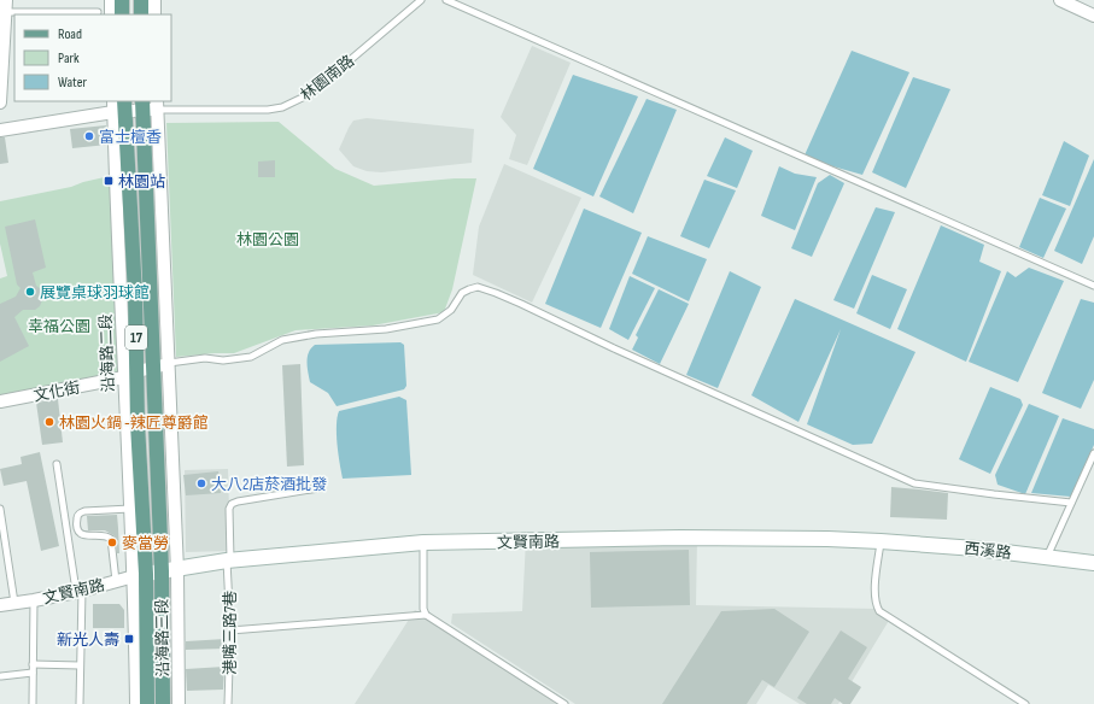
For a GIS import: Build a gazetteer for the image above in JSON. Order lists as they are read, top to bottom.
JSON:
{
  "streets": {
    "main road": ["17", "沿海路二段", "沿海路三段"],
    "street": ["文化街", "文賢南路", "西溪路"],
    "lane": ["林園南路", "港嘴三路7巷"]
  },
  "crossings": [
    ["17", "文化街"],
    ["17", "沿海路三段"],
    ["沿海路二段", "文化街"],
    ["沿海路二段", "文賢南路"],
    ["沿海路二段", "沿海路三段"],
    ["文賢南路", "西溪路"],
    ["文賢南路", "港嘴三路7巷"],
    ["文賢南路", "沿海路三段"]
  ],
  "parks": ["林園公園", "幸福公園"],
  "places": {
    "other": [
      "富士檀香",
      "展覽桌球羽球館",
      "林園火鍋 -辣匠尊爵館",
      "大八2店菸酒批發",
      "麥當勞"
    ],
    "transit": ["林園站", "新光人壽"]
  },
  "legend": ["Road", "Park", "Water"]
}
